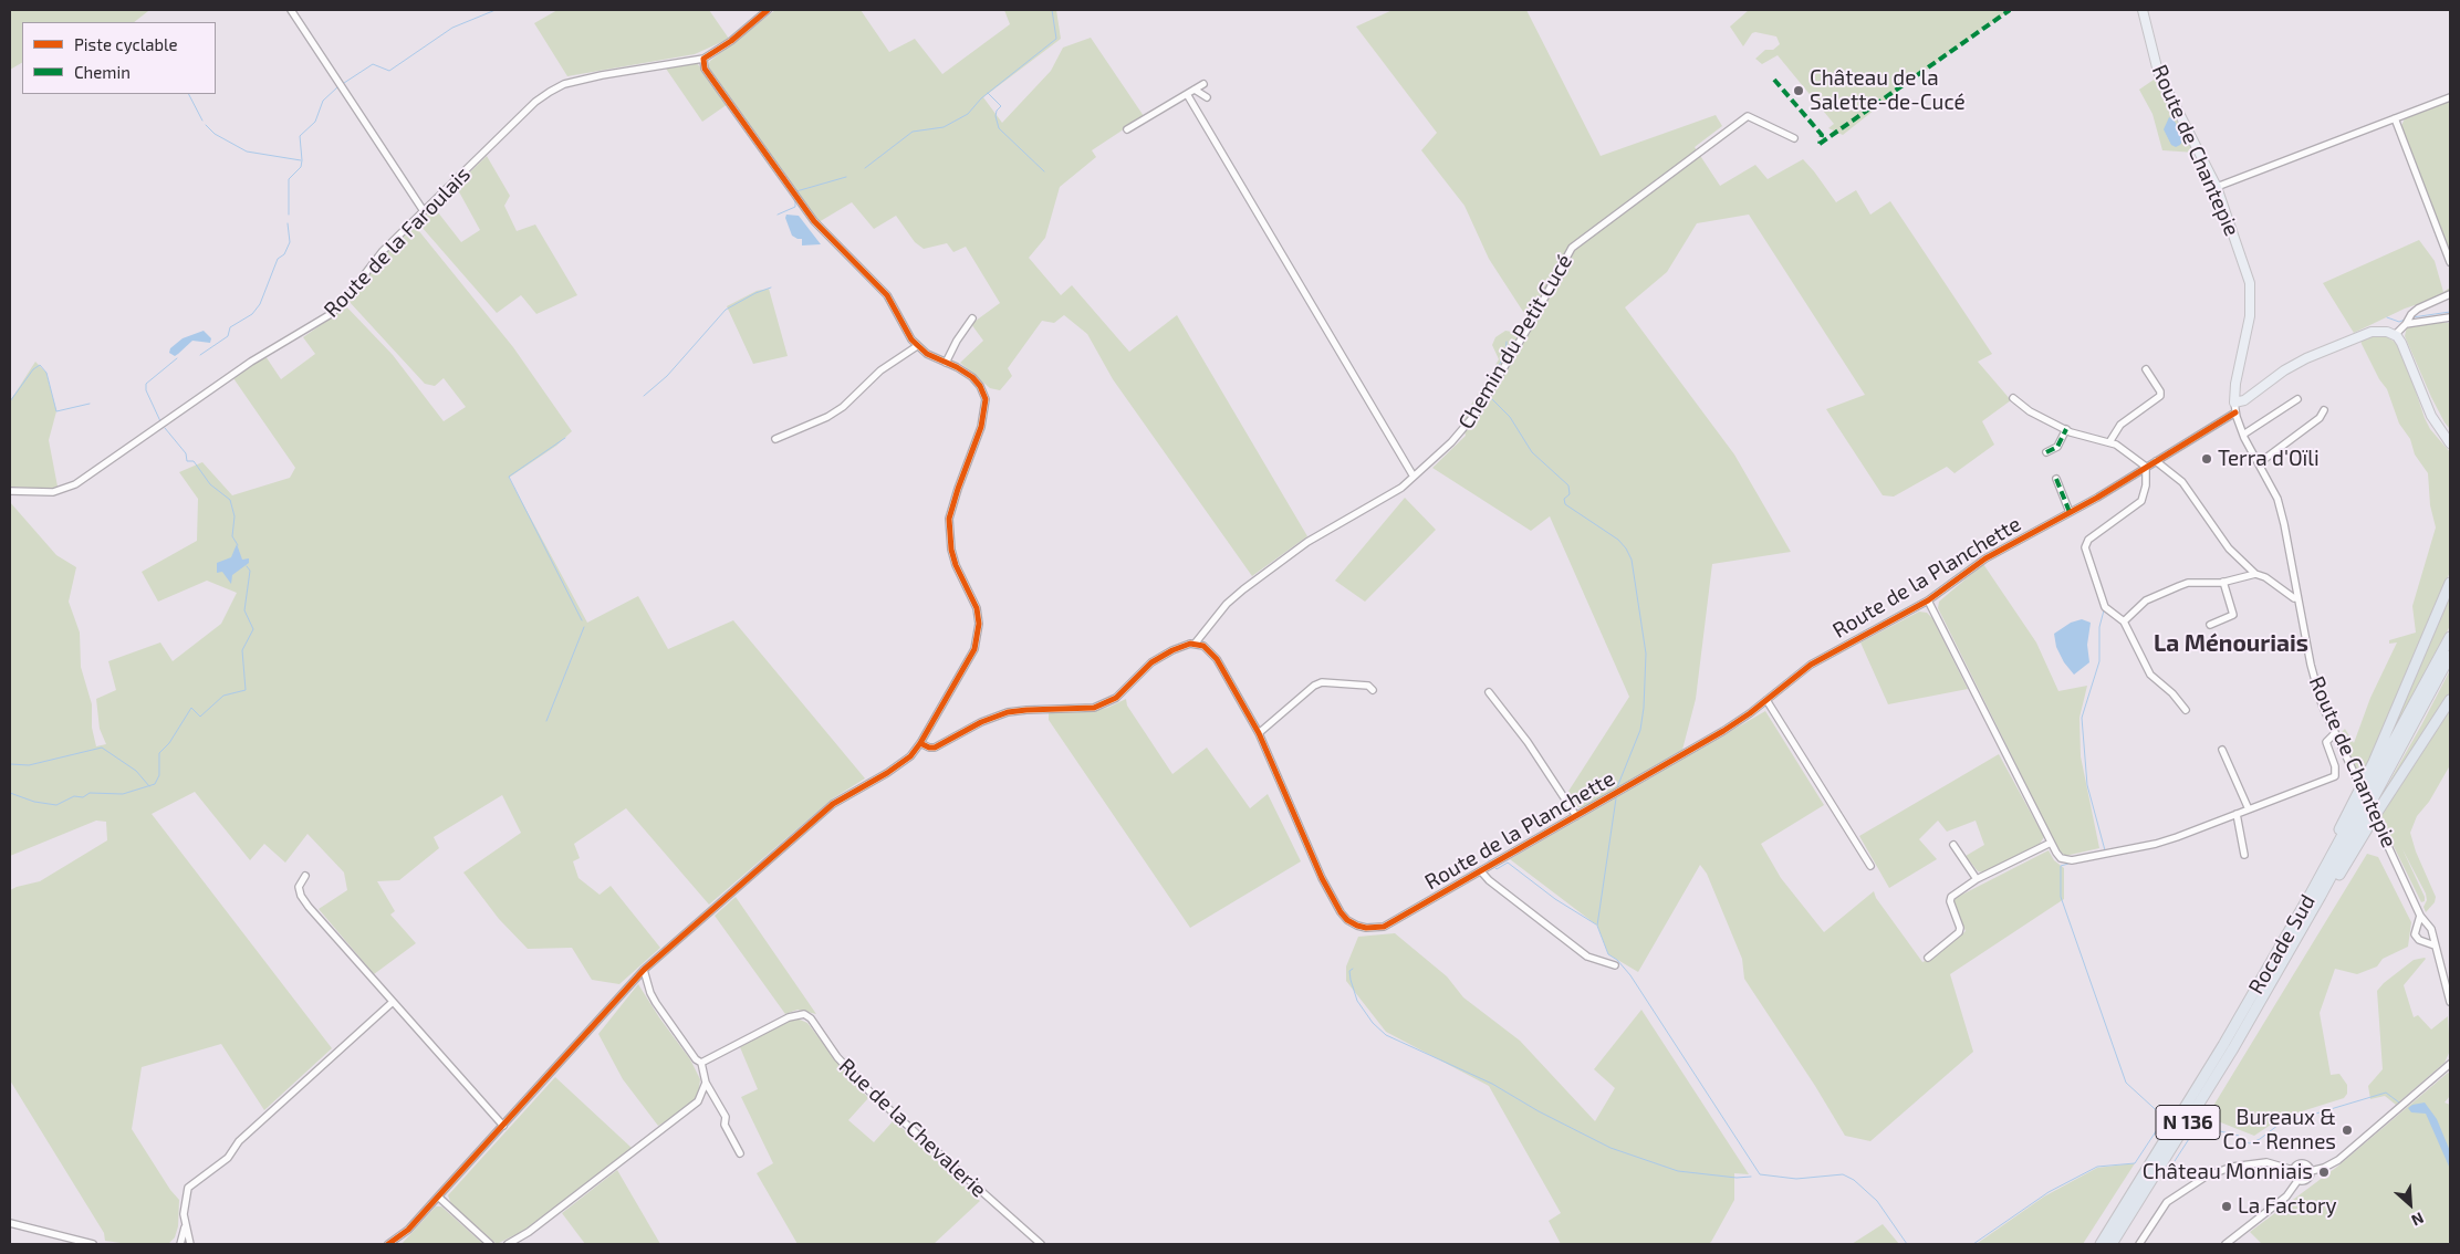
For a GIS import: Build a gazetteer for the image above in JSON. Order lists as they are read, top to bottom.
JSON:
{
  "streets": {
    "highway": ["Rocade Sud", "N 136"],
    "main road": ["Route de Chantepie"],
    "street": [
      "Route de la Faroulais",
      "Chemin du Petit Cucé",
      "Route de la Planchette",
      "Rue de la Chevalerie"
    ]
  },
  "crossings": [
    ["Route de Chantepie", "Route de la Planchette"],
    ["Chemin du Petit Cucé", "Route de la Planchette"]
  ],
  "districts": ["La Ménouriais"],
  "places": [
    "Château de la Salette-de-Cucé",
    "Terra d'Oïli",
    "Bureaux & Co - Rennes",
    "Château Monniais",
    "La Factory"
  ],
  "legend": ["Piste cyclable", "Chemin"],
  "north": "bottom right"
}
